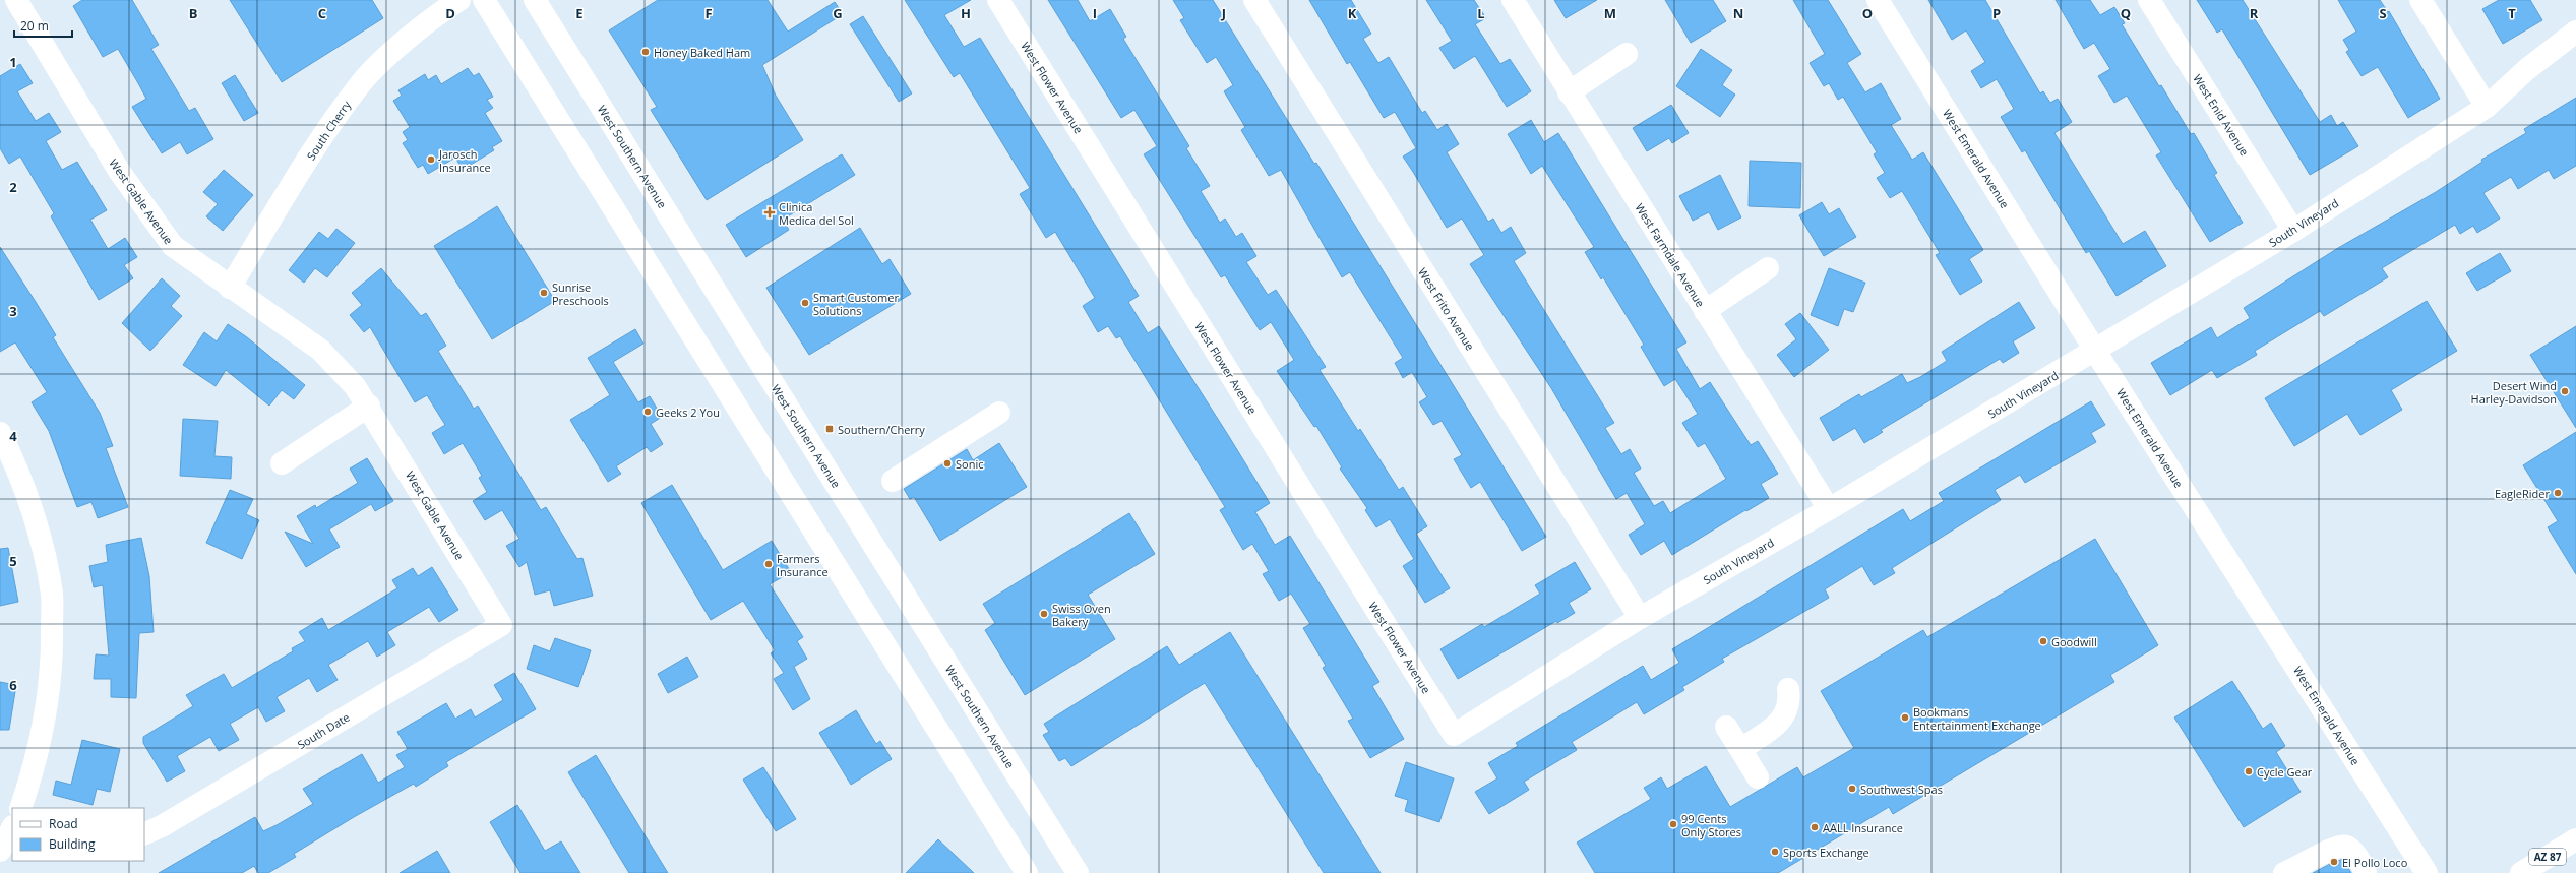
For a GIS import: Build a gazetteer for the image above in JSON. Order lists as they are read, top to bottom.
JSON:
{
  "streets": {
    "street": [
      "West Flower Avenue",
      "West Enid Avenue",
      "South Cherry",
      "West Southern Avenue",
      "West Emerald Avenue",
      "West Gable Avenue",
      "South Vineyard",
      "West Farmdale Avenue",
      "West Frito Avenue",
      "South Date",
      "AZ 87"
    ]
  },
  "crossings": [
    ["West Flower Avenue", "South Vineyard"],
    ["West Enid Avenue", "South Vineyard"],
    ["South Cherry", "West Gable Avenue"],
    ["West Emerald Avenue", "South Vineyard"],
    ["West Gable Avenue", "South Date"],
    ["South Vineyard", "West Farmdale Avenue"],
    ["South Vineyard", "West Frito Avenue"]
  ],
  "places": {
    "other": [
      "Honey Baked Ham",
      "Jarosch Insurance",
      "Sunrise Preschools",
      "Smart Customer Solutions",
      "Desert Wind Harley-Davidson",
      "Geeks 2 You",
      "Sonic",
      "EagleRider",
      "Farmers Insurance",
      "Swiss Oven Bakery",
      "Goodwill",
      "Bookmans Entertainment Exchange",
      "Cycle Gear",
      "Southwest Spas",
      "99 Cents Only Stores",
      "AALL Insurance",
      "Sports Exchange",
      "El Pollo Loco"
    ],
    "health": ["Clinica Medica del Sol"],
    "transit": ["Southern/Cherry"]
  },
  "legend": ["Road", "Building"],
  "scale_bar": "20 m",
  "grid": {
    "columns": [
      "B",
      "C",
      "D",
      "E",
      "F",
      "G",
      "H",
      "I",
      "J",
      "K",
      "L",
      "M",
      "N",
      "O",
      "P",
      "Q",
      "R",
      "S",
      "T"
    ],
    "rows": [
      "1",
      "2",
      "3",
      "4",
      "5",
      "6"
    ]
  }
}
